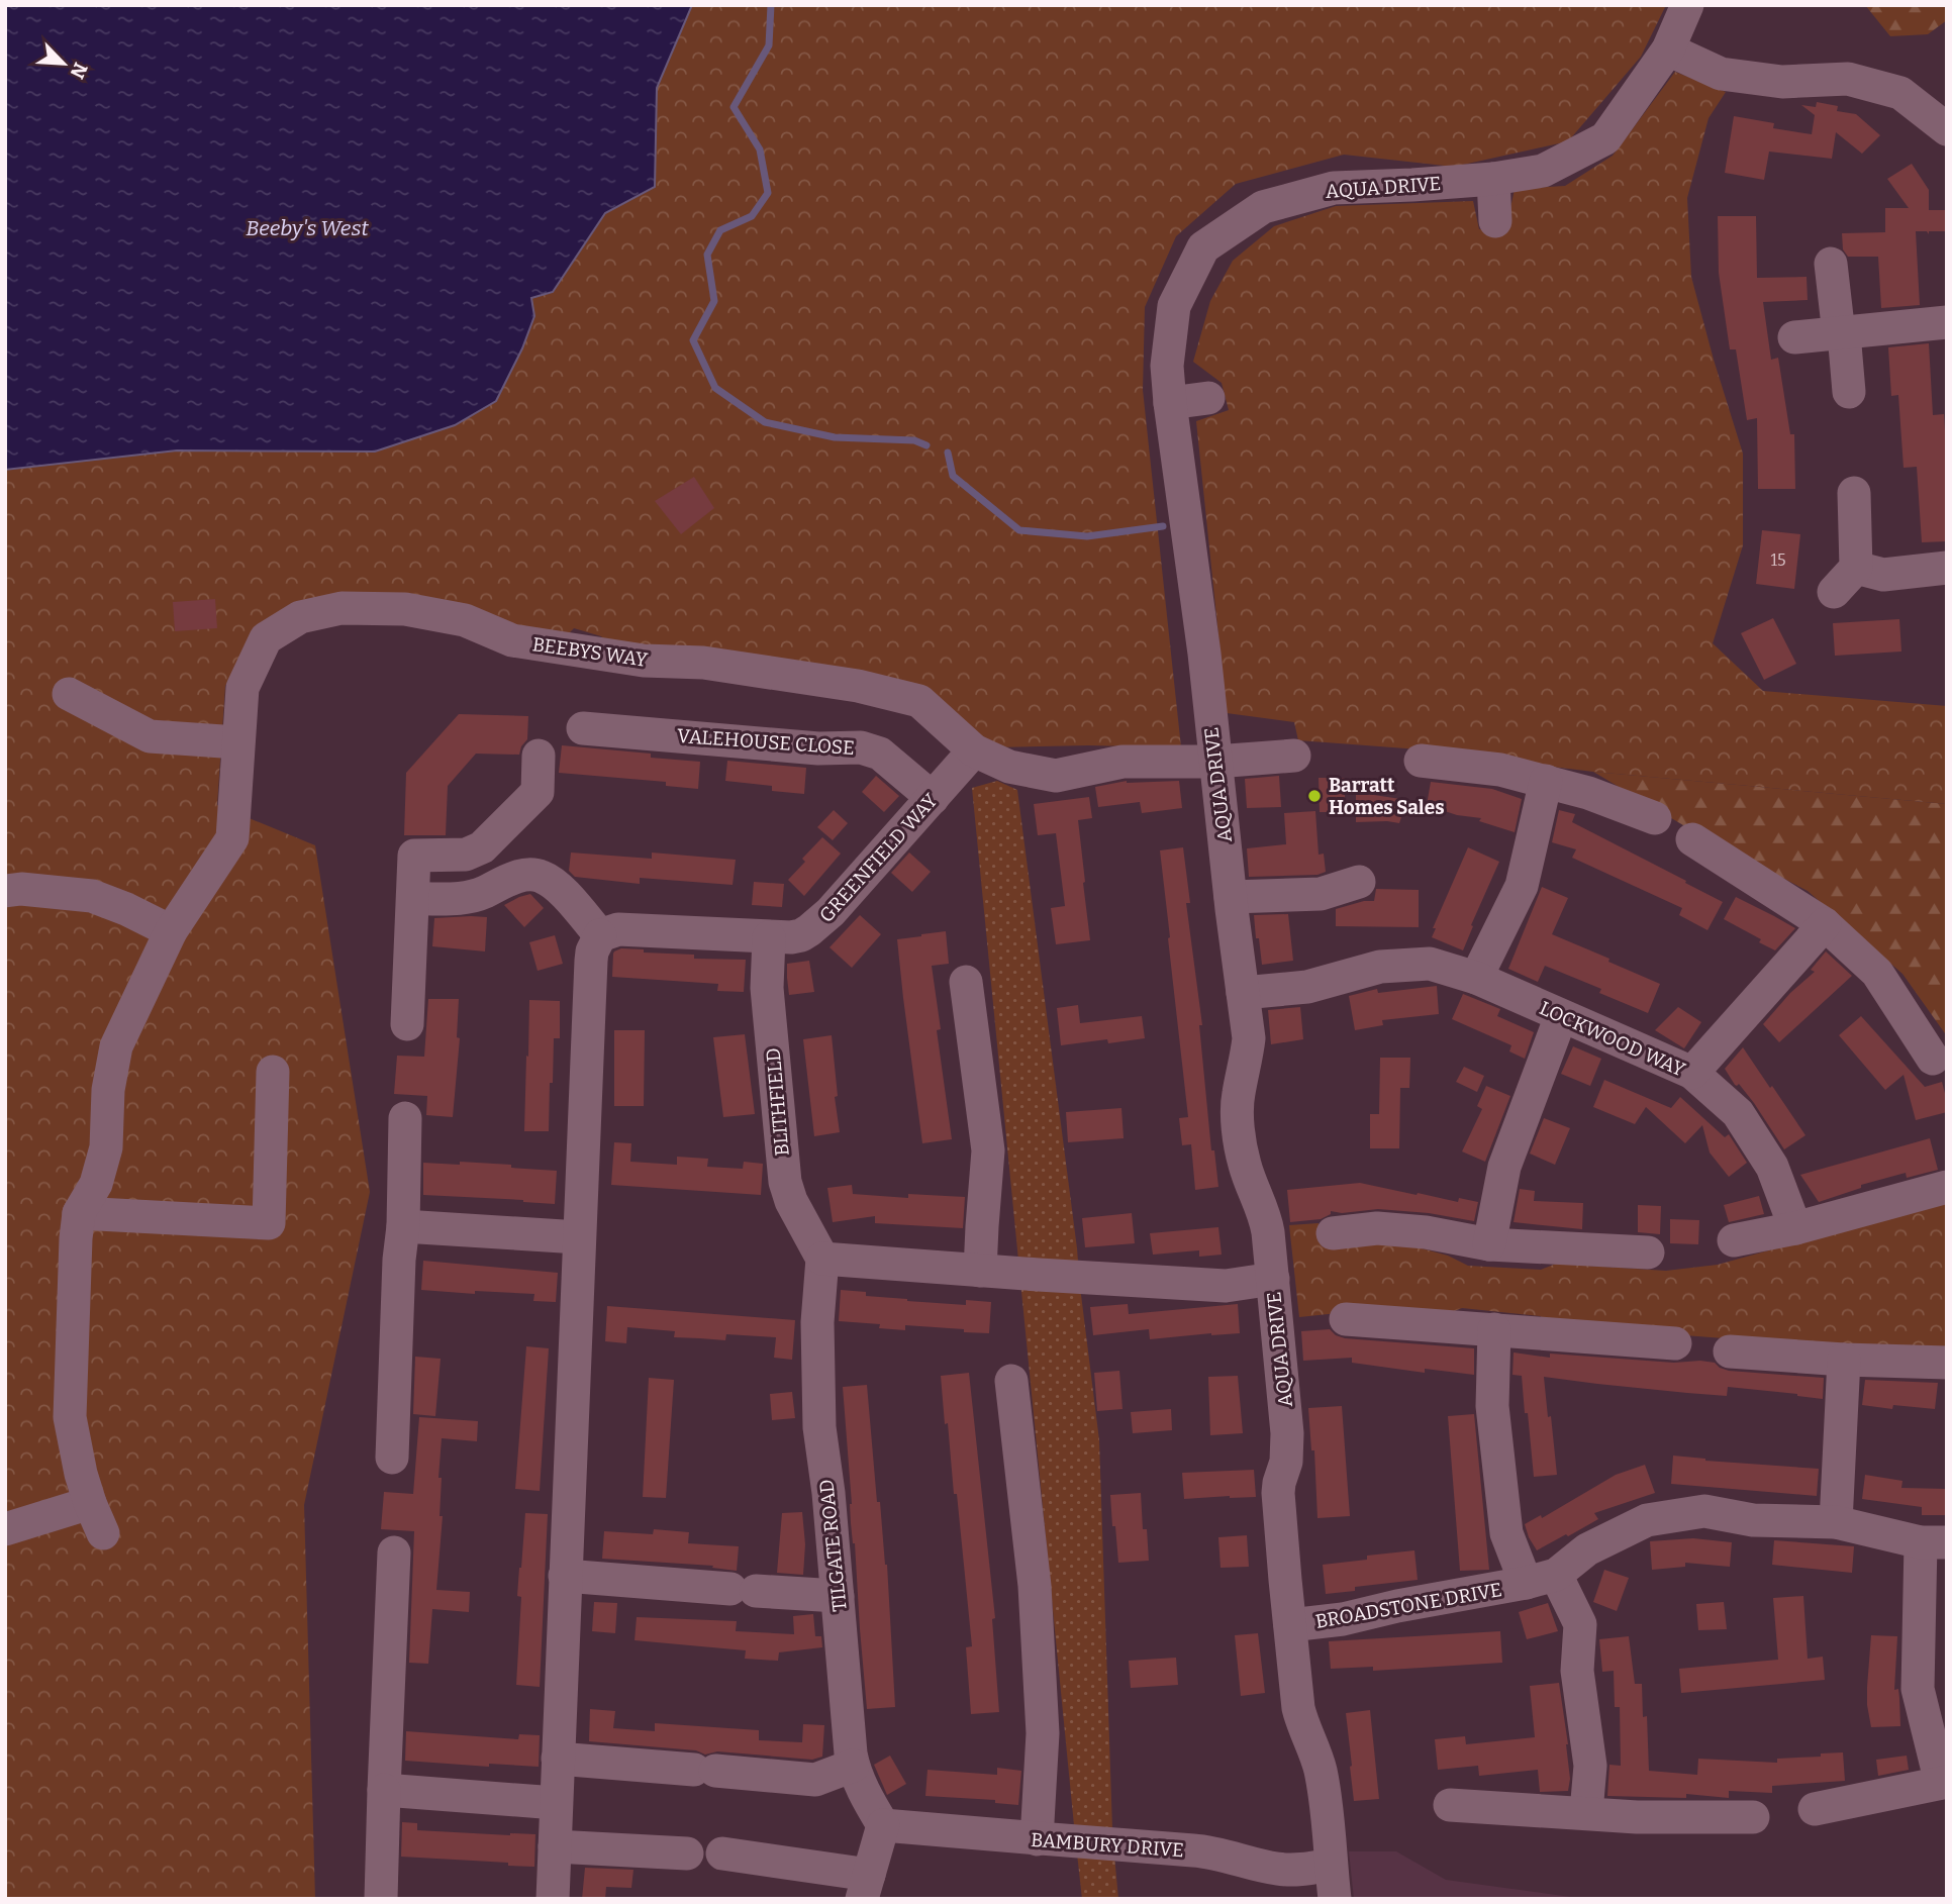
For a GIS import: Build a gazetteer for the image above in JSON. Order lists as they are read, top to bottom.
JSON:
{
  "streets": {
    "street": [
      "AQUA DRIVE",
      "BEEBYS WAY",
      "VALEHOUSE CLOSE",
      "GREENFIELD WAY",
      "LOCKWOOD WAY",
      "BLITHFIELD",
      "TILGATE ROAD",
      "BROADSTONE DRIVE",
      "BAMBURY DRIVE"
    ]
  },
  "crossings": [
    ["AQUA DRIVE", "BEEBYS WAY"],
    ["AQUA DRIVE", "LOCKWOOD WAY"],
    ["AQUA DRIVE", "BROADSTONE DRIVE"],
    ["AQUA DRIVE", "BAMBURY DRIVE"],
    ["BEEBYS WAY", "GREENFIELD WAY"],
    ["VALEHOUSE CLOSE", "GREENFIELD WAY"],
    ["GREENFIELD WAY", "BLITHFIELD"],
    ["BLITHFIELD", "TILGATE ROAD"],
    ["TILGATE ROAD", "BAMBURY DRIVE"]
  ],
  "water": ["Beeby's West"],
  "places": ["Barratt Homes Sales"],
  "house_numbers": ["15"],
  "north": "bottom right"
}
